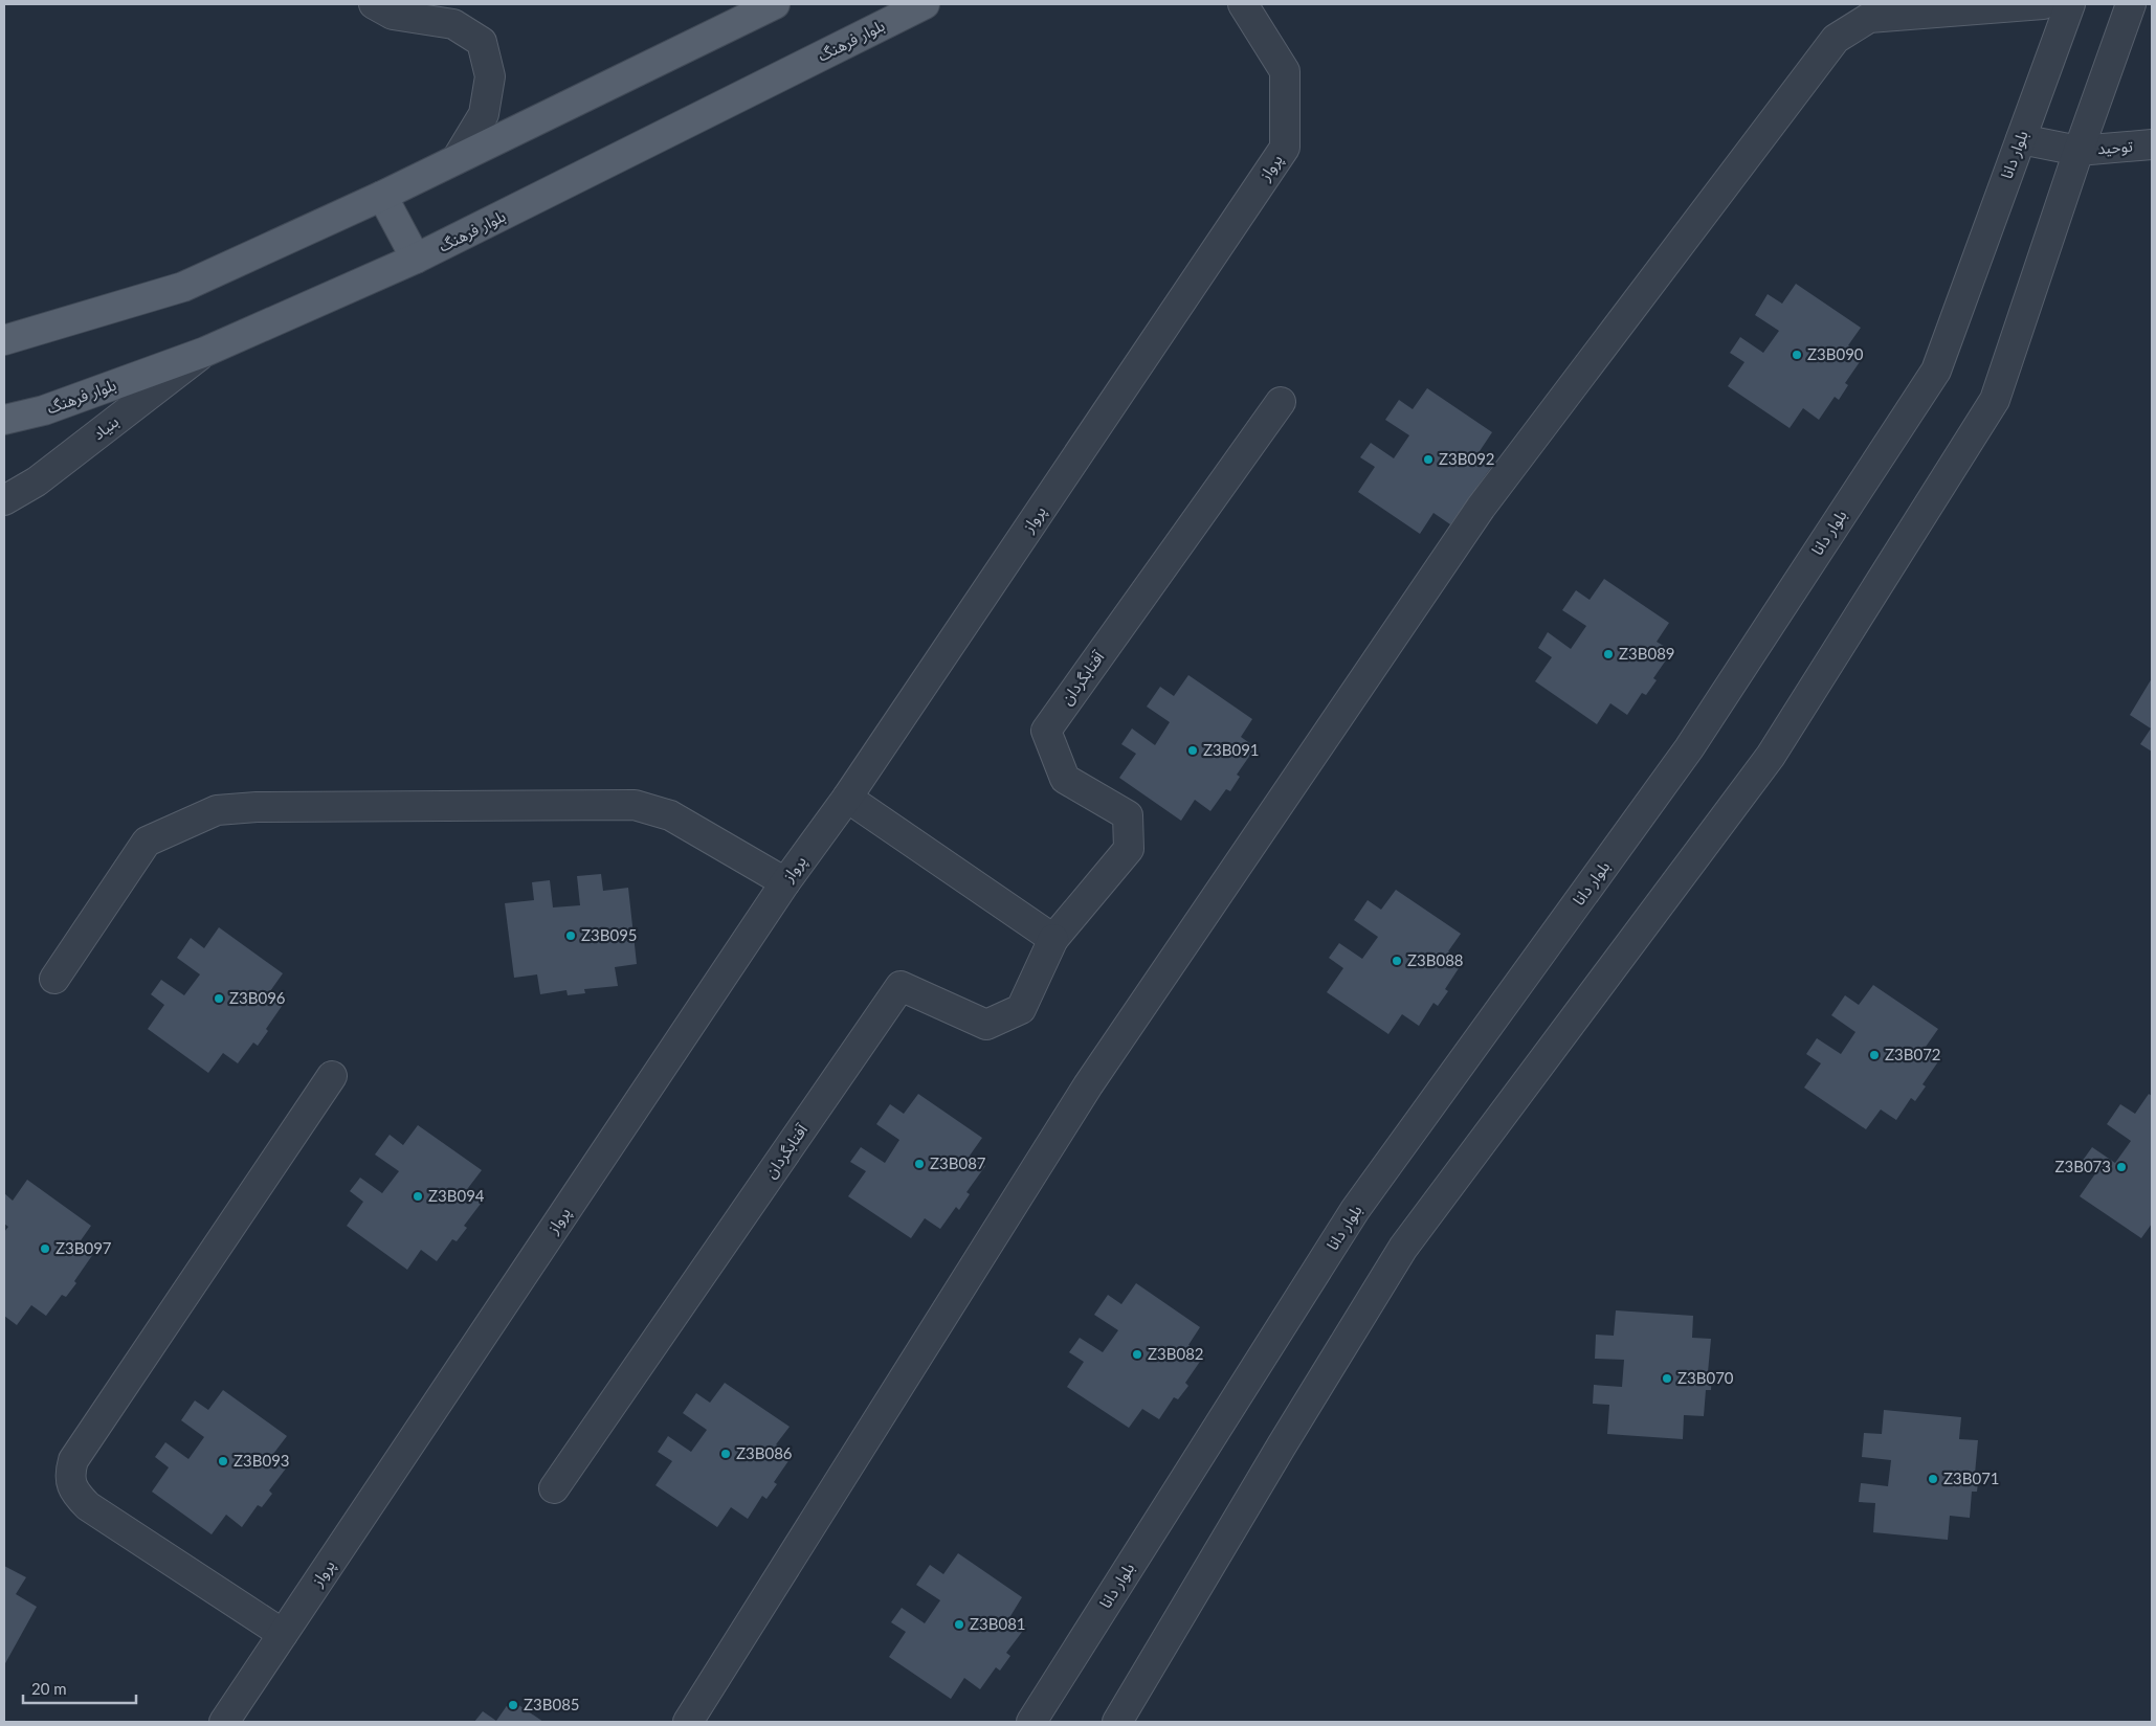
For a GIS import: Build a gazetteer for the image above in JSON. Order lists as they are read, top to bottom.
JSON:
{
  "streets": {
    "main road": ["بلوار فرهنگ"],
    "street": [
      "توحید",
      "بلوار دانا",
      "پرواز",
      "بنیاد",
      "آفتابگردان"
    ]
  },
  "crossings": [
    ["بلوار فرهنگ", "بنیاد"],
    ["توحید", "بلوار دانا"]
  ],
  "places": [
    "Z3B090",
    "Z3B092",
    "Z3B089",
    "Z3B091",
    "Z3B095",
    "Z3B088",
    "Z3B096",
    "Z3B072",
    "Z3B087",
    "Z3B073",
    "Z3B094",
    "Z3B097",
    "Z3B082",
    "Z3B070",
    "Z3B086",
    "Z3B093",
    "Z3B071",
    "Z3B081",
    "Z3B085"
  ],
  "scale_bar": "20 m"
}
